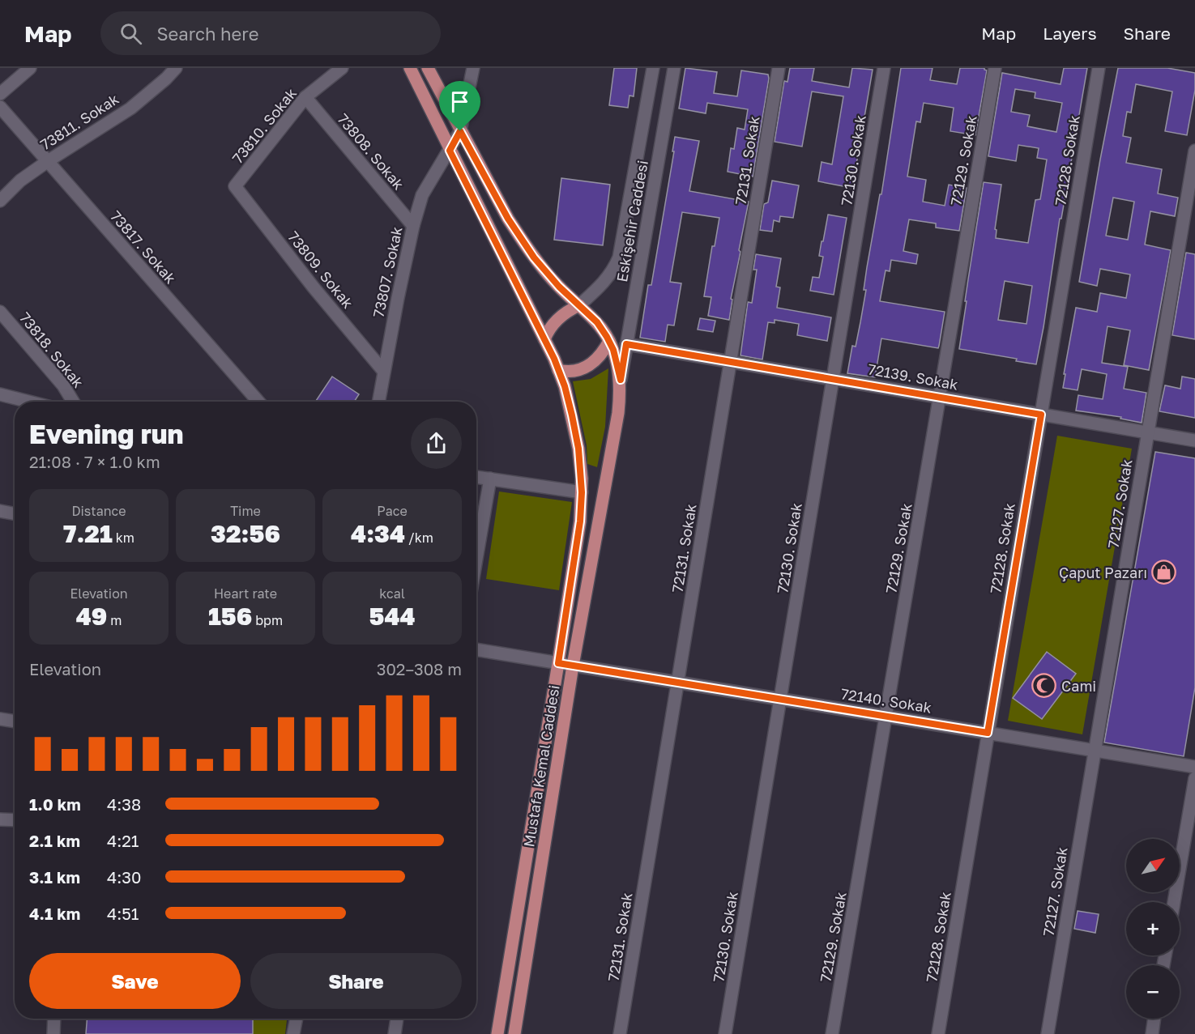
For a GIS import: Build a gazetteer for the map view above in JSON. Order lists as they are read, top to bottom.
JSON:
{
  "streets": {
    "main road": ["Mustafa Kemal Caddesi"],
    "street": [
      "73811. Sokak",
      "73810. Sokak",
      "73808. Sokak",
      "72131. Sokak",
      "72130. Sokak",
      "72129. Sokak",
      "72128. Sokak",
      "Eskişehir Caddesi",
      "73817. Sokak",
      "73809. Sokak",
      "73807. Sokak",
      "73818. Sokak",
      "72139. Sokak",
      "72127. Sokak",
      "72140. Sokak"
    ]
  },
  "crossings": [
    ["73811. Sokak", "73817. Sokak"],
    ["73810. Sokak", "73808. Sokak"],
    ["73810. Sokak", "73809. Sokak"],
    ["73808. Sokak", "73807. Sokak"],
    ["72131. Sokak", "72139. Sokak"],
    ["72131. Sokak", "72140. Sokak"],
    ["72130. Sokak", "72139. Sokak"],
    ["72130. Sokak", "72140. Sokak"],
    ["72129. Sokak", "72139. Sokak"],
    ["72129. Sokak", "72140. Sokak"],
    ["72128. Sokak", "72139. Sokak"],
    ["72128. Sokak", "72140. Sokak"],
    ["Eskişehir Caddesi", "72139. Sokak"],
    ["Eskişehir Caddesi", "Mustafa Kemal Caddesi"],
    ["73809. Sokak", "73807. Sokak"],
    ["73807. Sokak", "Mustafa Kemal Caddesi"],
    ["72139. Sokak", "72127. Sokak"],
    ["72127. Sokak", "72140. Sokak"],
    ["72140. Sokak", "Mustafa Kemal Caddesi"]
  ],
  "places": {
    "shop": ["Çaput Pazarı"],
    "mosque": ["Cami"]
  },
  "north": "top right",
  "page": {
    "header": "Map",
    "search": "Search here",
    "nav": ["Map", "Layers", "Share"],
    "heading": ["Evening run", "21:08 · 7 × 1.0 km"],
    "stats": [
      ["Distance", "7.21 km"],
      ["Time", "32:56"],
      ["Pace", "4:34 /km"],
      ["Elevation", "49 m"],
      ["Heart rate", "156 bpm"],
      ["kcal", "544"]
    ],
    "chart": ["Elevation", "302–308 m"],
    "list": [
      {
        "name": "1.0 km",
        "note": "4:38"
      },
      {
        "name": "2.1 km",
        "note": "4:21"
      },
      {
        "name": "3.1 km",
        "note": "4:30"
      },
      {
        "name": "4.1 km",
        "note": "4:51"
      }
    ],
    "map_buttons": ["+", "−"],
    "buttons": ["Save", "Share"]
  }
}
